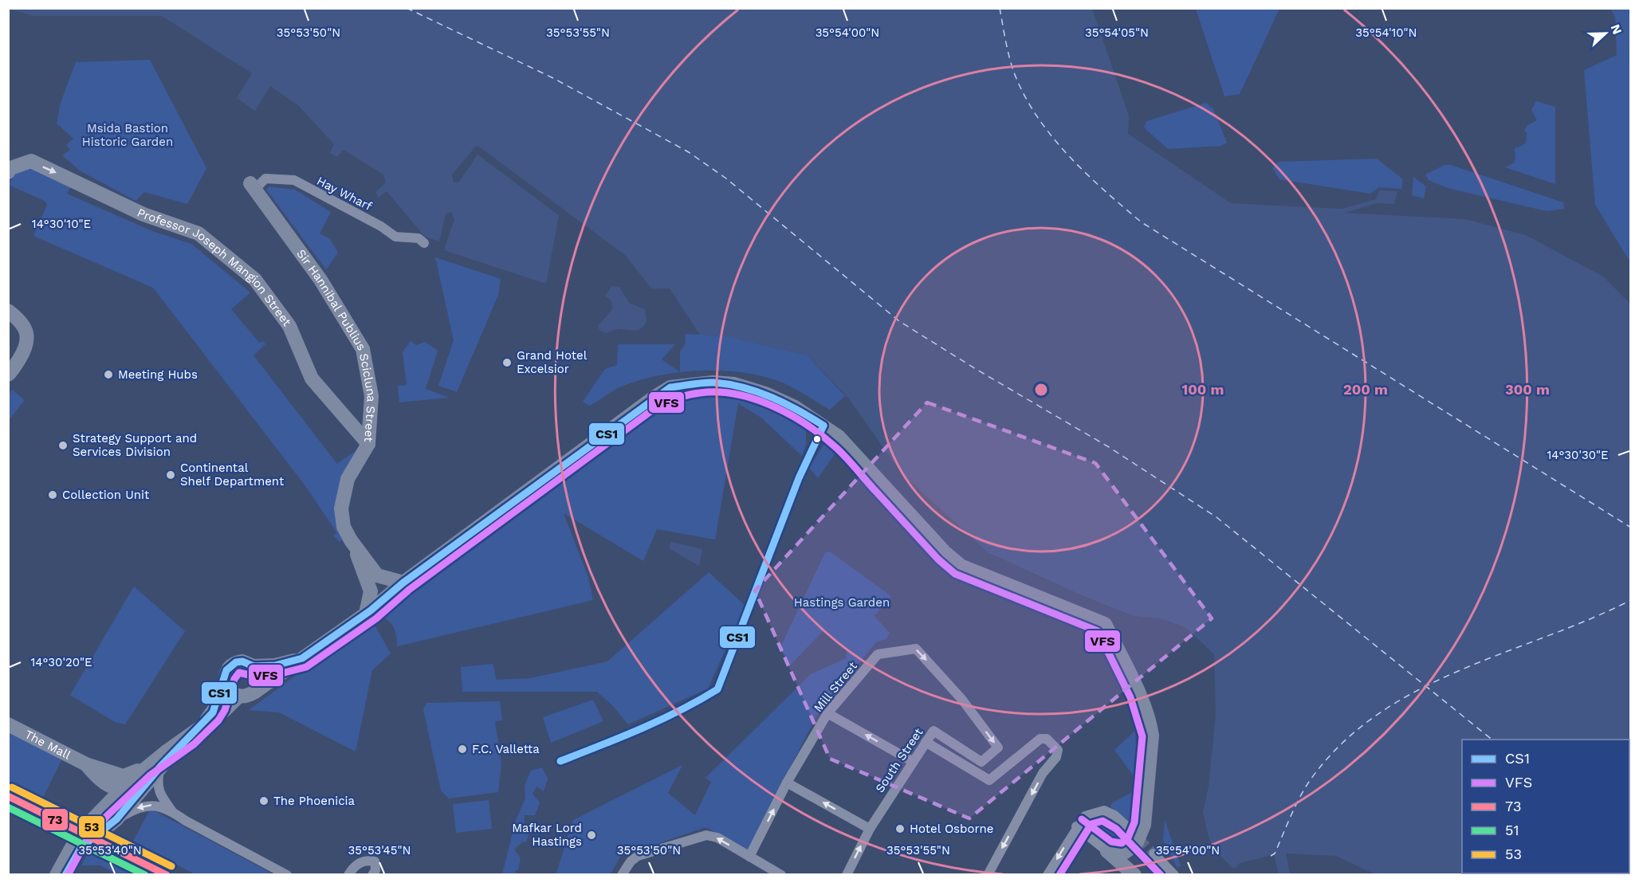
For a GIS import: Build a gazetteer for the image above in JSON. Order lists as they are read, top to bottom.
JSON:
{
  "streets": {
    "street": [
      "Hay Wharf",
      "Professor Joseph Mangion Street",
      "Sir Hannibal Publius Scicluna Street",
      "Mill Street",
      "The Mall",
      "South Street"
    ]
  },
  "crossings": [
    ["Hay Wharf", "Sir Hannibal Publius Scicluna Street"],
    ["Professor Joseph Mangion Street", "Sir Hannibal Publius Scicluna Street"],
    ["Mill Street", "South Street"]
  ],
  "one_way": ["Professor Joseph Mangion Street"],
  "parks": ["Msida Bastion Historic Garden", "Hastings Garden"],
  "places": [
    "Grand Hotel Excelsior",
    "Meeting Hubs",
    "Strategy Support and Services Division",
    "Continental Shelf Department",
    "Collection Unit",
    "F.C. Valletta",
    "The Phoenicia",
    "Hotel Osborne",
    "Mafkar Lord Hastings"
  ],
  "lines": [
    "transit line CS1",
    "transit line VFS",
    "transit line 53",
    "transit line 73",
    "transit line 51"
  ],
  "legend": [
    "CS1",
    "VFS",
    "73",
    "51",
    "53"
  ],
  "north": "right",
  "coordinates": [
    "35°53'50\"N",
    "35°53'55\"N",
    "35°54'00\"N",
    "35°54'05\"N",
    "35°54'10\"N",
    "14°30'10\"E",
    "14°30'30\"E",
    "14°30'20\"E",
    "35°53'40\"N",
    "35°53'45\"N"
  ],
  "rings": ["100 m", "200 m", "300 m"]
}
